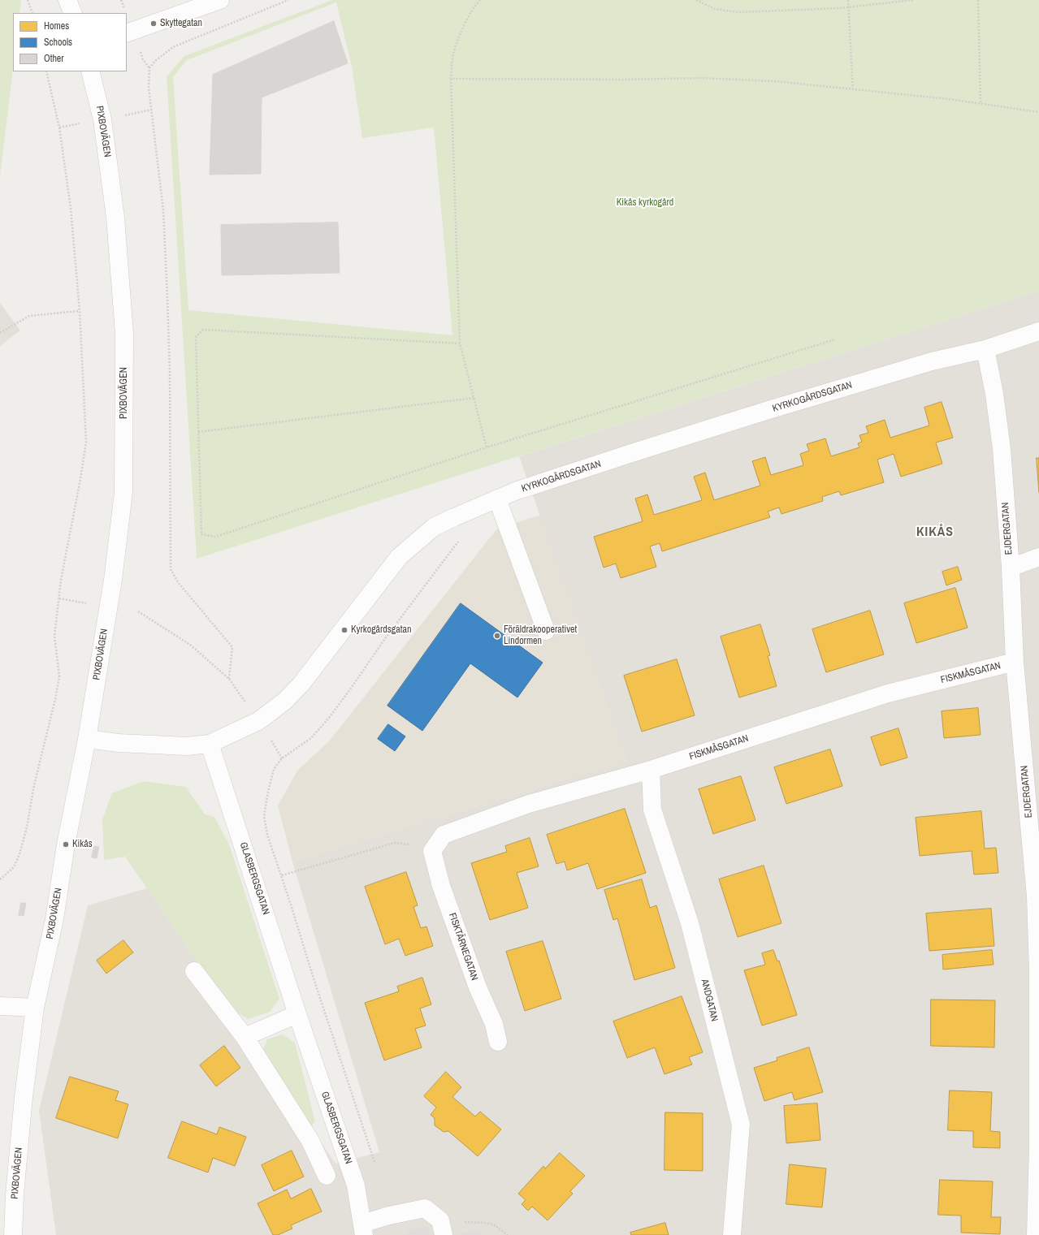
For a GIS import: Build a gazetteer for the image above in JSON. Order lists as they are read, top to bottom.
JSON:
{
  "streets": {
    "street": [
      "PIXBOVÄGEN",
      "KYRKOGÅRDSGATAN",
      "EJDERGATAN",
      "FISKMÅSGATAN",
      "GLASBERGSGATAN",
      "FISKTÄRNEGATAN",
      "ANDGATAN"
    ]
  },
  "crossings": [
    ["PIXBOVÄGEN", "KYRKOGÅRDSGATAN"],
    ["KYRKOGÅRDSGATAN", "EJDERGATAN"],
    ["KYRKOGÅRDSGATAN", "GLASBERGSGATAN"],
    ["EJDERGATAN", "FISKMÅSGATAN"],
    ["FISKMÅSGATAN", "FISKTÄRNEGATAN"],
    ["FISKMÅSGATAN", "ANDGATAN"]
  ],
  "districts": ["KIKÅS"],
  "parks": ["Kikås kyrkogård"],
  "places": [
    "Skyttegatan",
    "Kyrkogårdsgatan",
    "Föräldrakooperativet Lindormen",
    "Kikås"
  ],
  "legend": ["Homes", "Schools", "Other"]
}
